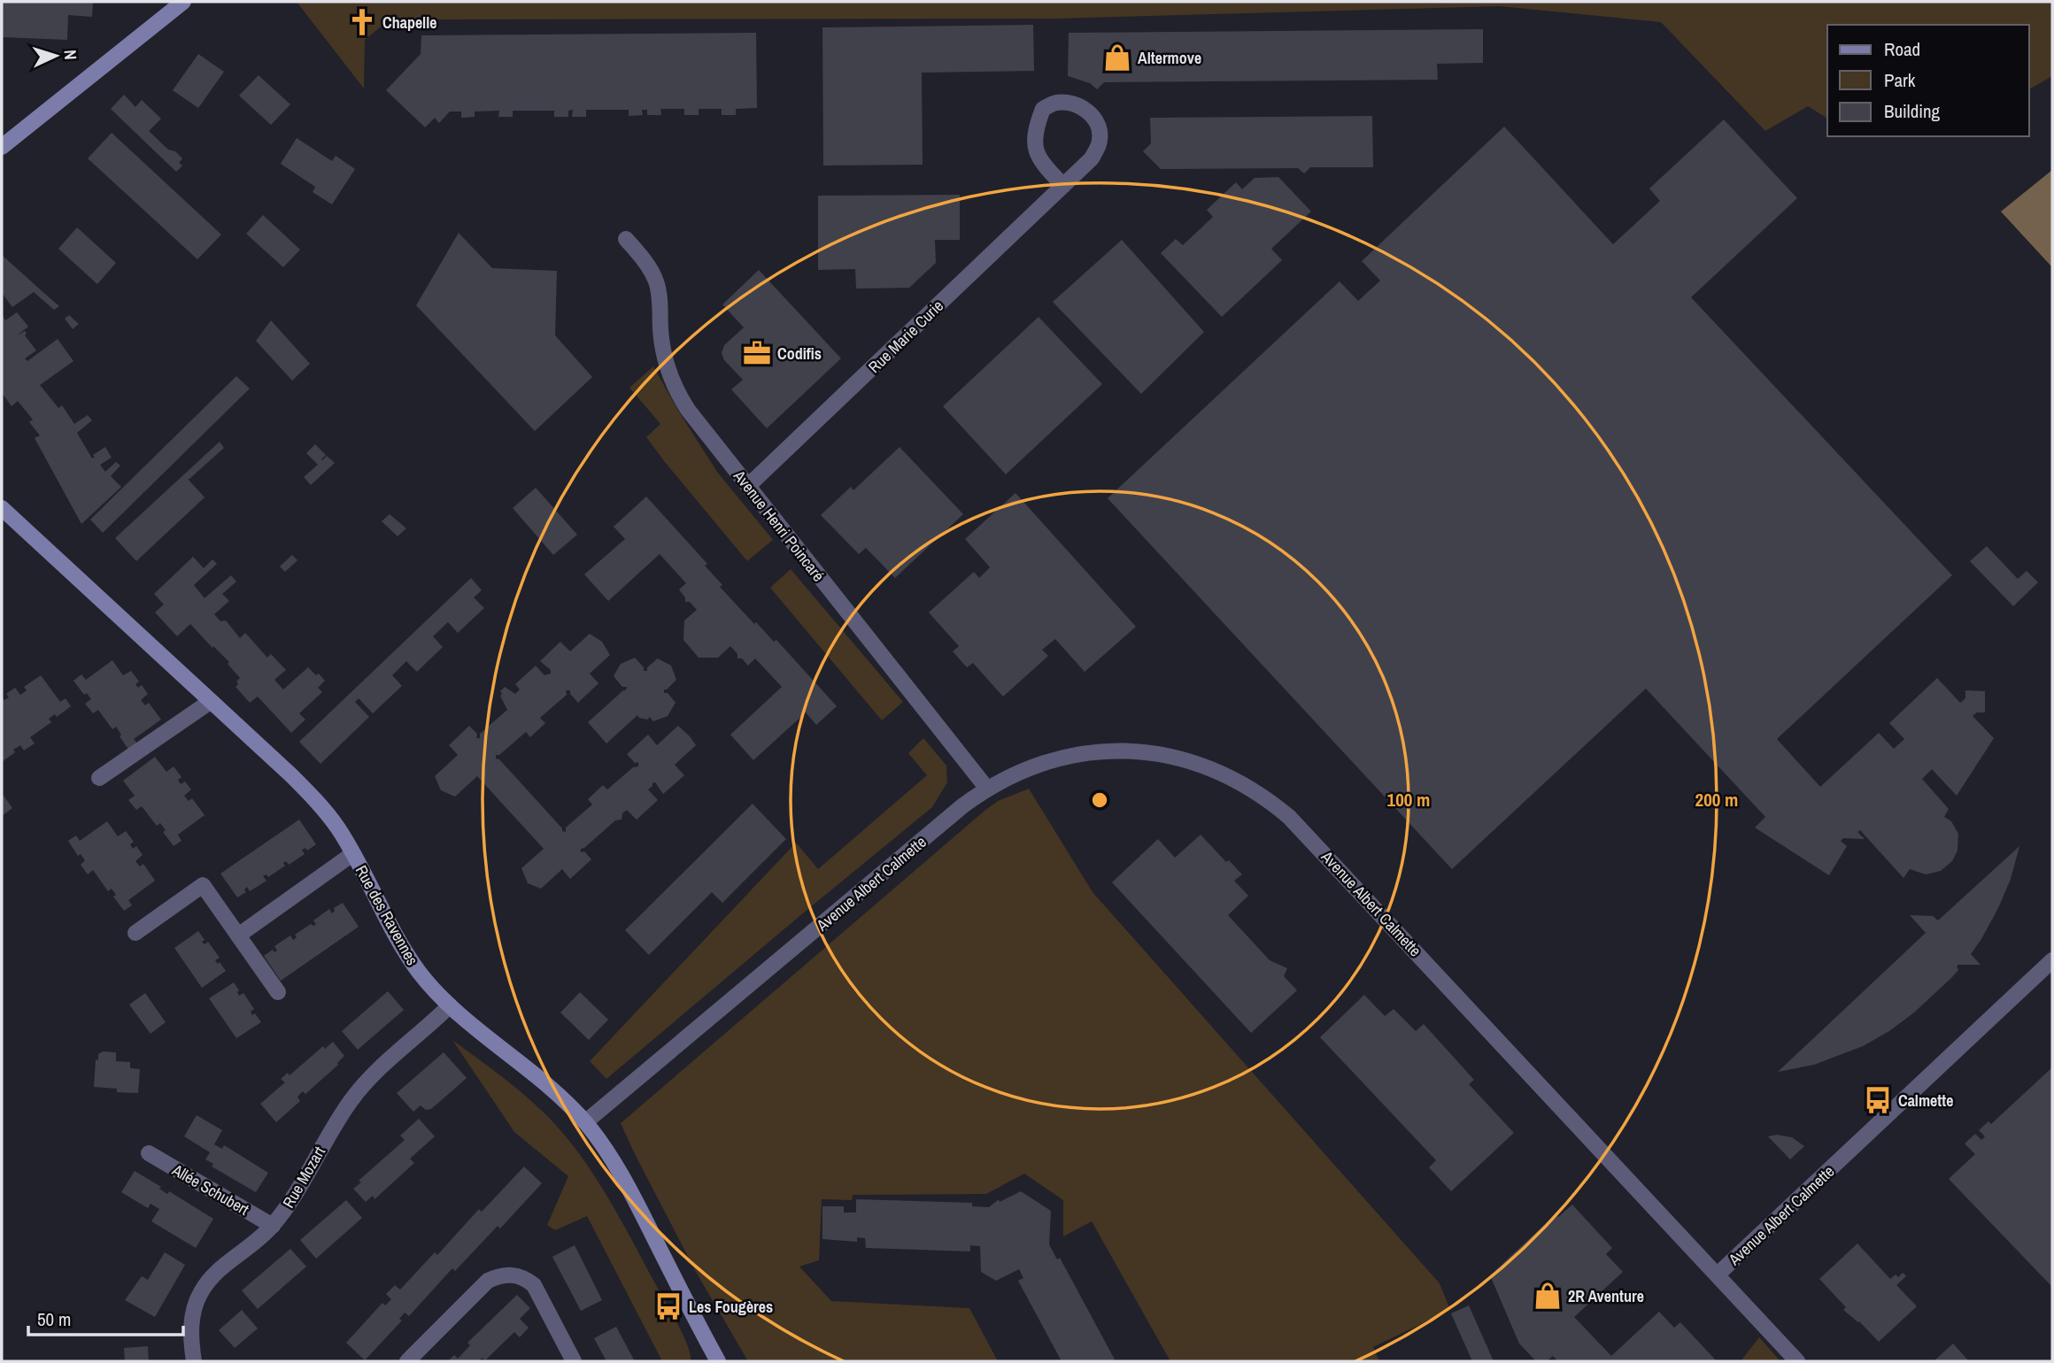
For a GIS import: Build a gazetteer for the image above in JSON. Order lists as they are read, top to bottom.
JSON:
{
  "streets": {
    "street": [
      "Rue Marie Curie",
      "Avenue Henri Poincaré",
      "Avenue Albert Calmette",
      "Rue des Ravennes",
      "Rue Mozart",
      "Allée Schubert"
    ]
  },
  "crossings": [
    ["Rue Marie Curie", "Avenue Henri Poincaré"],
    ["Avenue Henri Poincaré", "Avenue Albert Calmette"],
    ["Avenue Albert Calmette", "Rue des Ravennes"],
    ["Rue des Ravennes", "Rue Mozart"],
    ["Rue Mozart", "Allée Schubert"]
  ],
  "places": {
    "church": ["Chapelle"],
    "shop": ["Altermove", "2R Aventure"],
    "office": ["Codifis"],
    "bus stop": ["Calmette", "Les Fougères"]
  },
  "legend": ["Road", "Park", "Building"],
  "scale_bar": "50 m",
  "north": "right",
  "rings": ["100 m", "200 m"]
}
